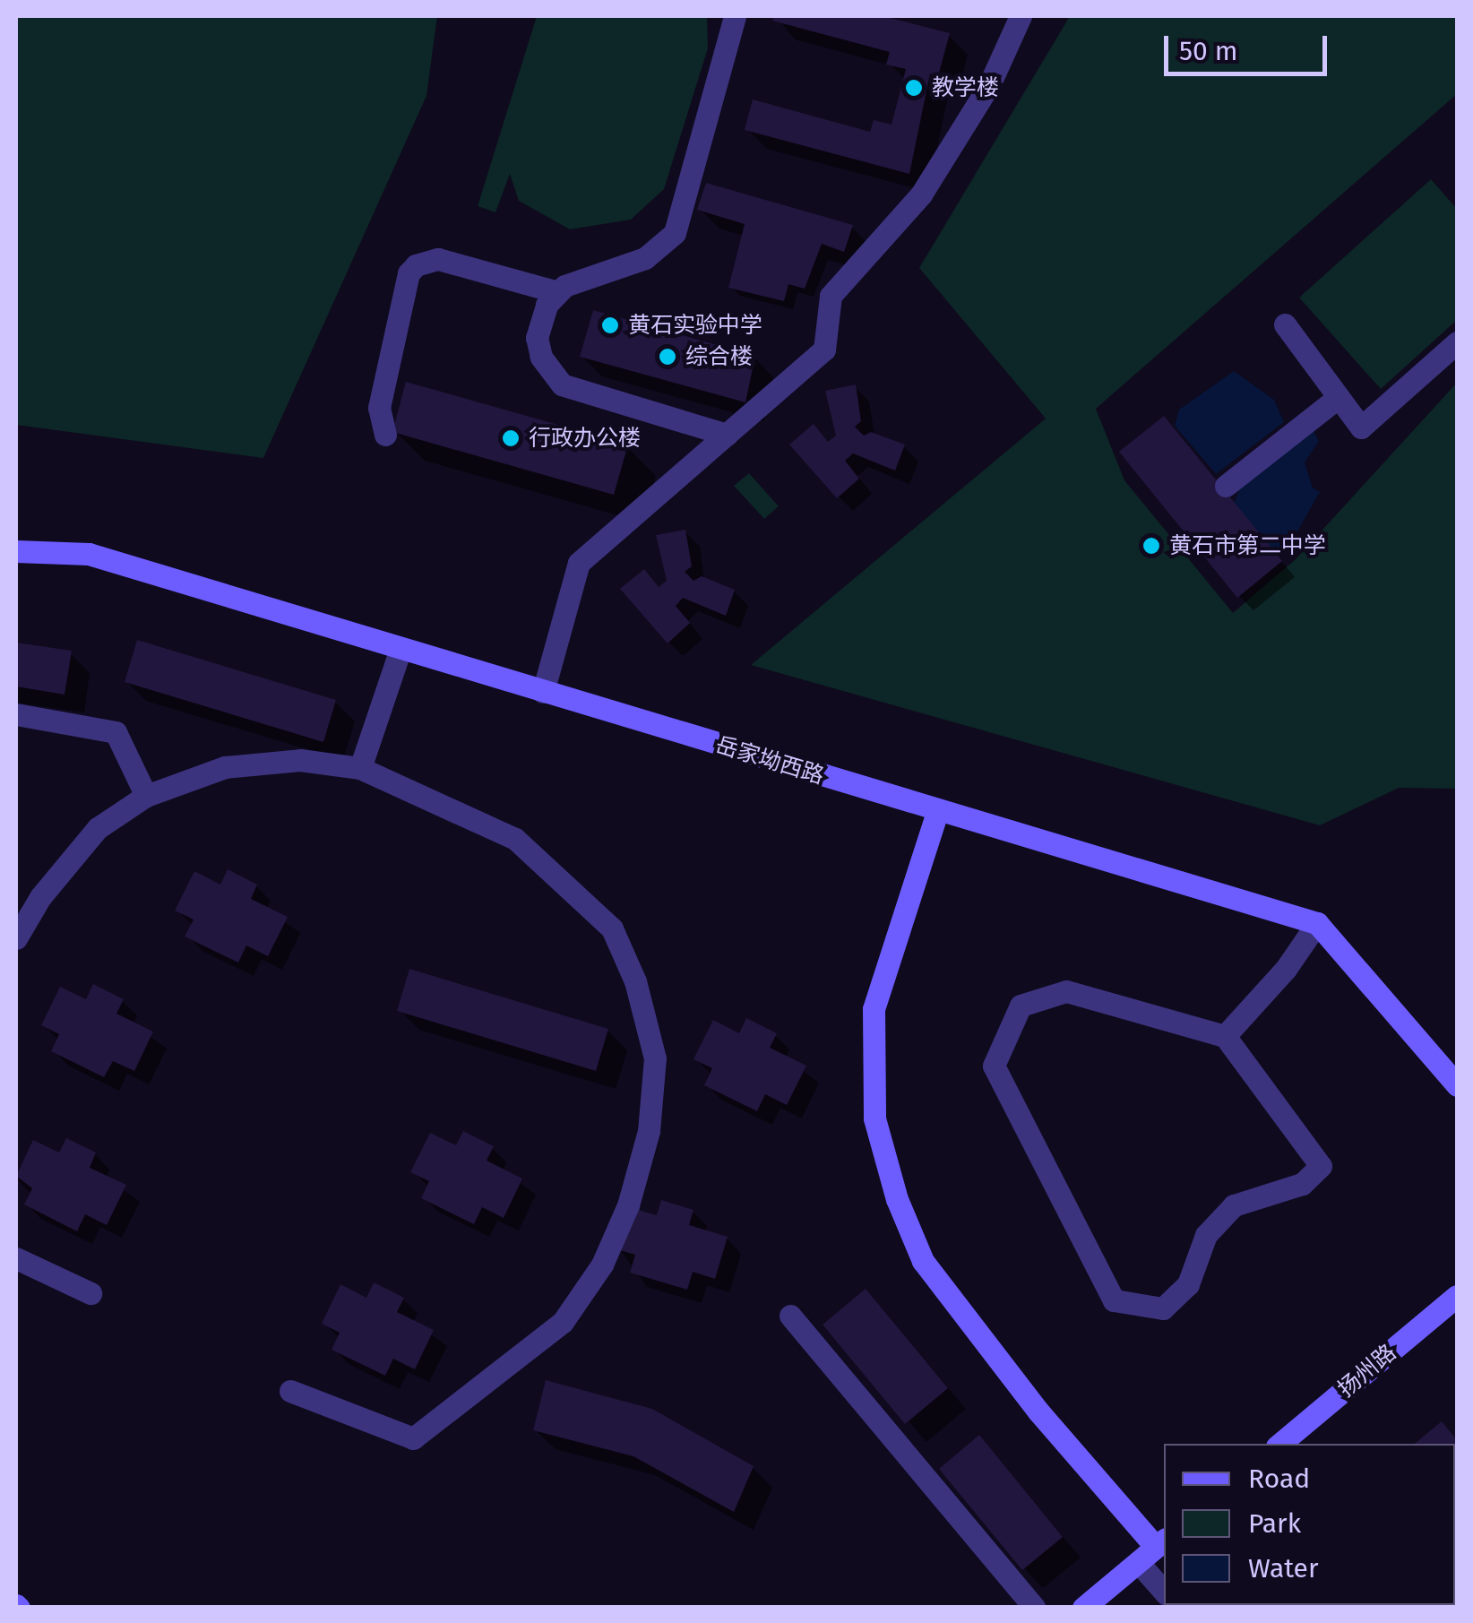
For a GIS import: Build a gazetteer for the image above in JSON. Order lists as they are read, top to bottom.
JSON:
{
  "streets": {
    "main road": ["岳家坳西路", "扬州路"]
  },
  "places": [
    "教学楼",
    "黄石实验中学",
    "综合楼",
    "行政办公楼",
    "黄石市第二中学"
  ],
  "legend": ["Road", "Park", "Water"],
  "scale_bar": "50 m"
}
